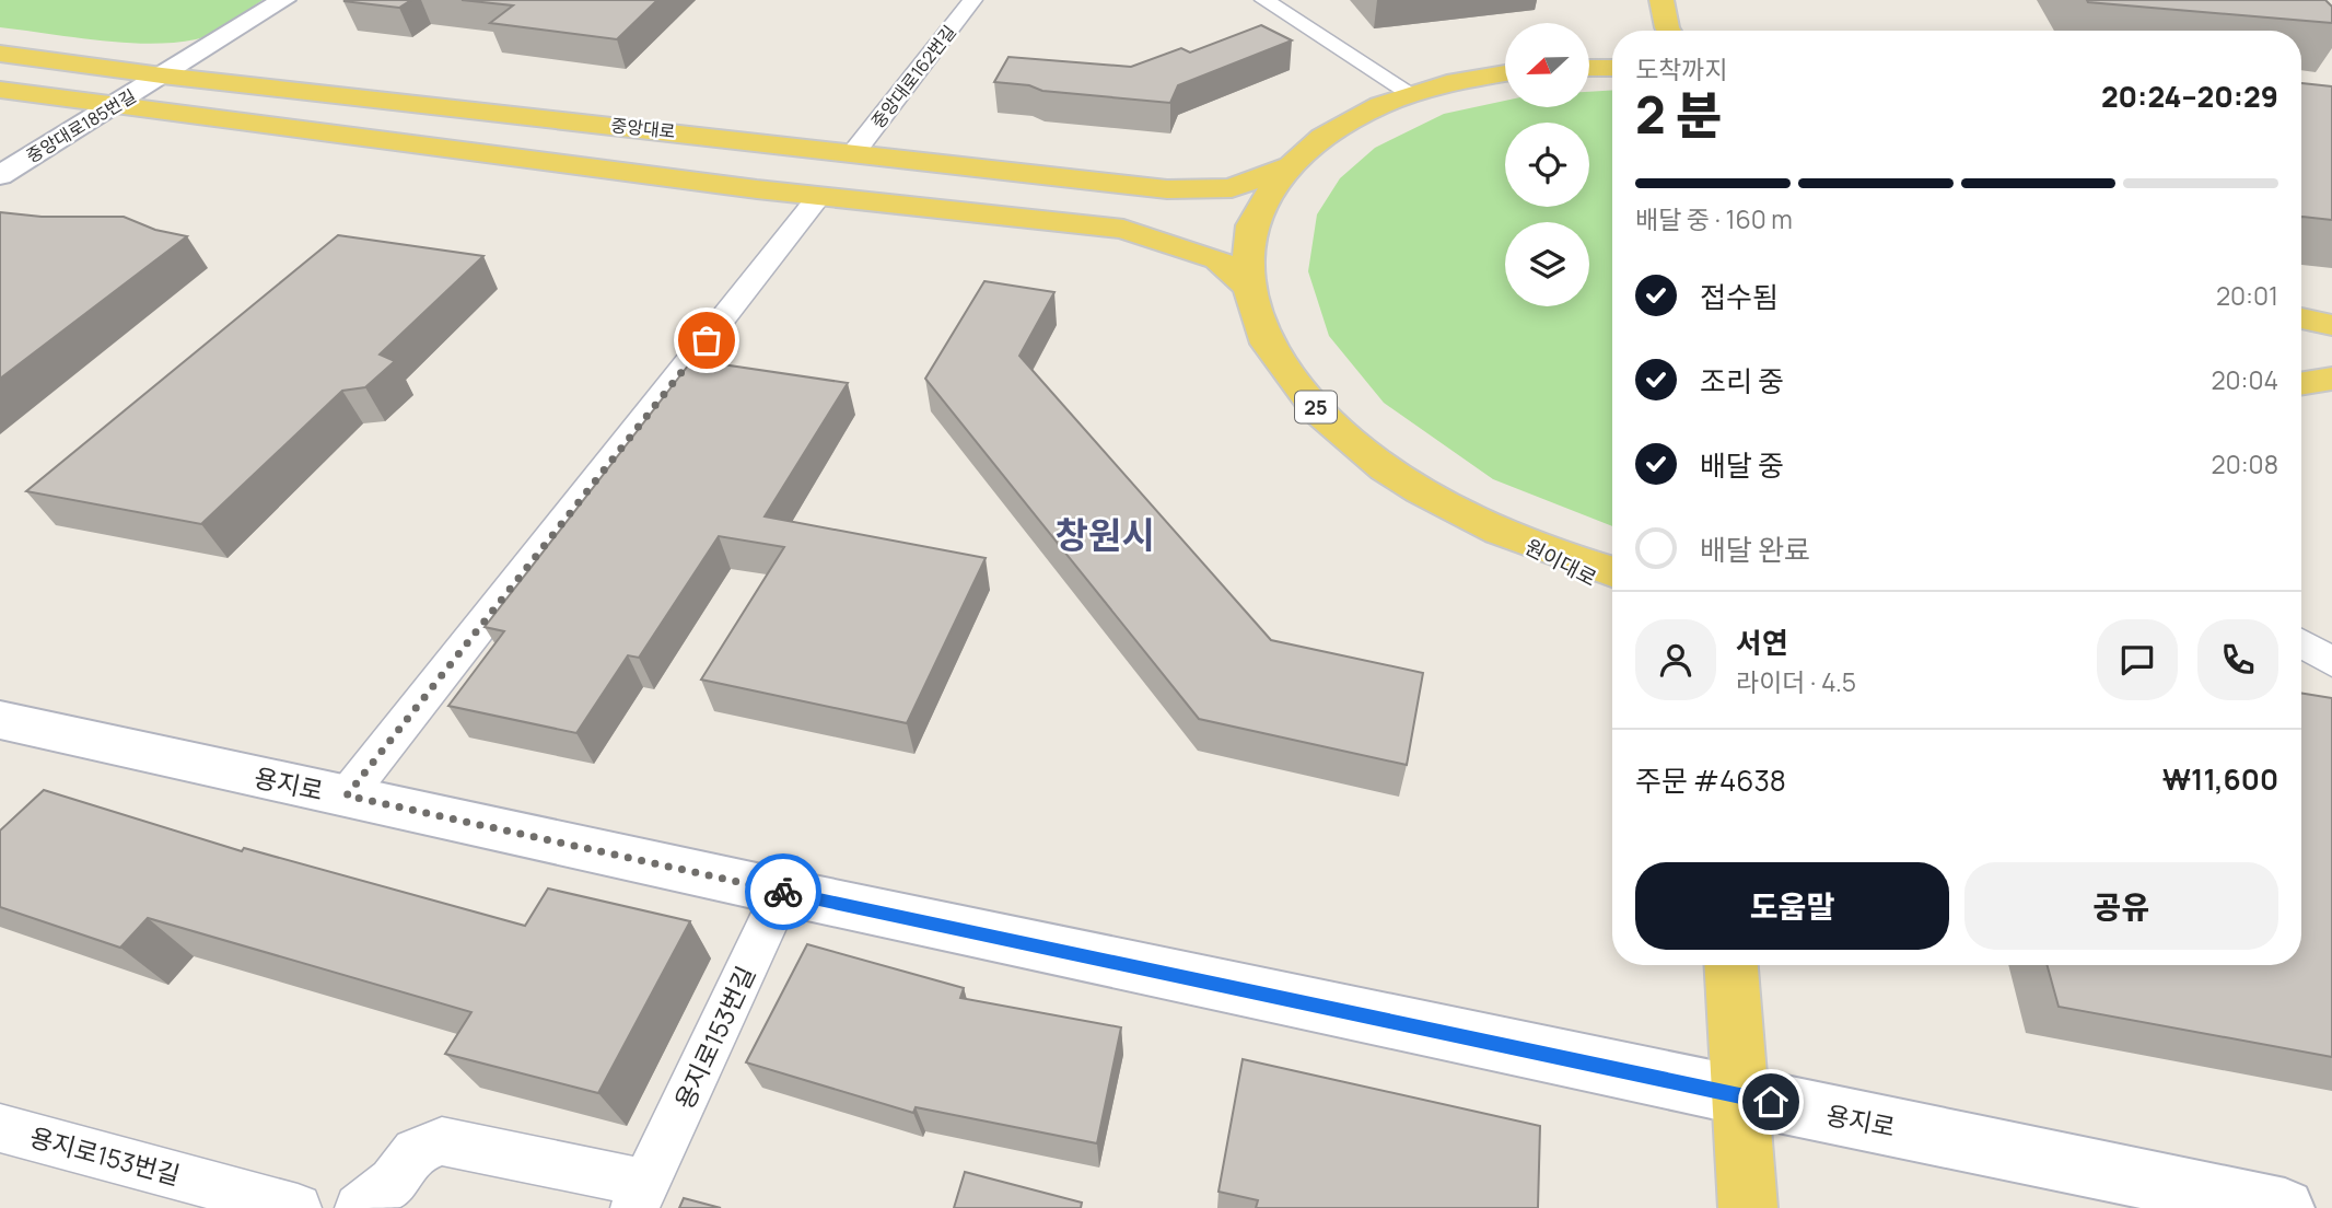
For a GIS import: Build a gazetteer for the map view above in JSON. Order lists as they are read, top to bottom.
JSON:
{
  "streets": {
    "main road": [
      "중앙대로185번길",
      "중앙대로",
      "25",
      "원이대로",
      "용지로"
    ],
    "street": ["중앙대로162번길", "용지로153번길"]
  },
  "crossings": [
    ["중앙대로162번길", "중앙대로"],
    ["중앙대로185번길", "중앙대로"],
    ["중앙대로", "25"],
    ["25", "원이대로"],
    ["용지로", "용지로153번길"]
  ],
  "districts": ["창원시"],
  "north": "left",
  "page": {
    "heading": ["2 분", "도착까지", "20:24–20:29"],
    "panel": [
      "서연",
      "라이더 · 4.5",
      "주문 #4638",
      "₩11,600"
    ],
    "bar": "배달 중 · 160 m",
    "list": [
      ["접수됨", "20:01"],
      ["조리 중", "20:04"],
      ["배달 중", "20:08"],
      "배달 완료"
    ],
    "buttons": ["도움말", "공유"]
  }
}
